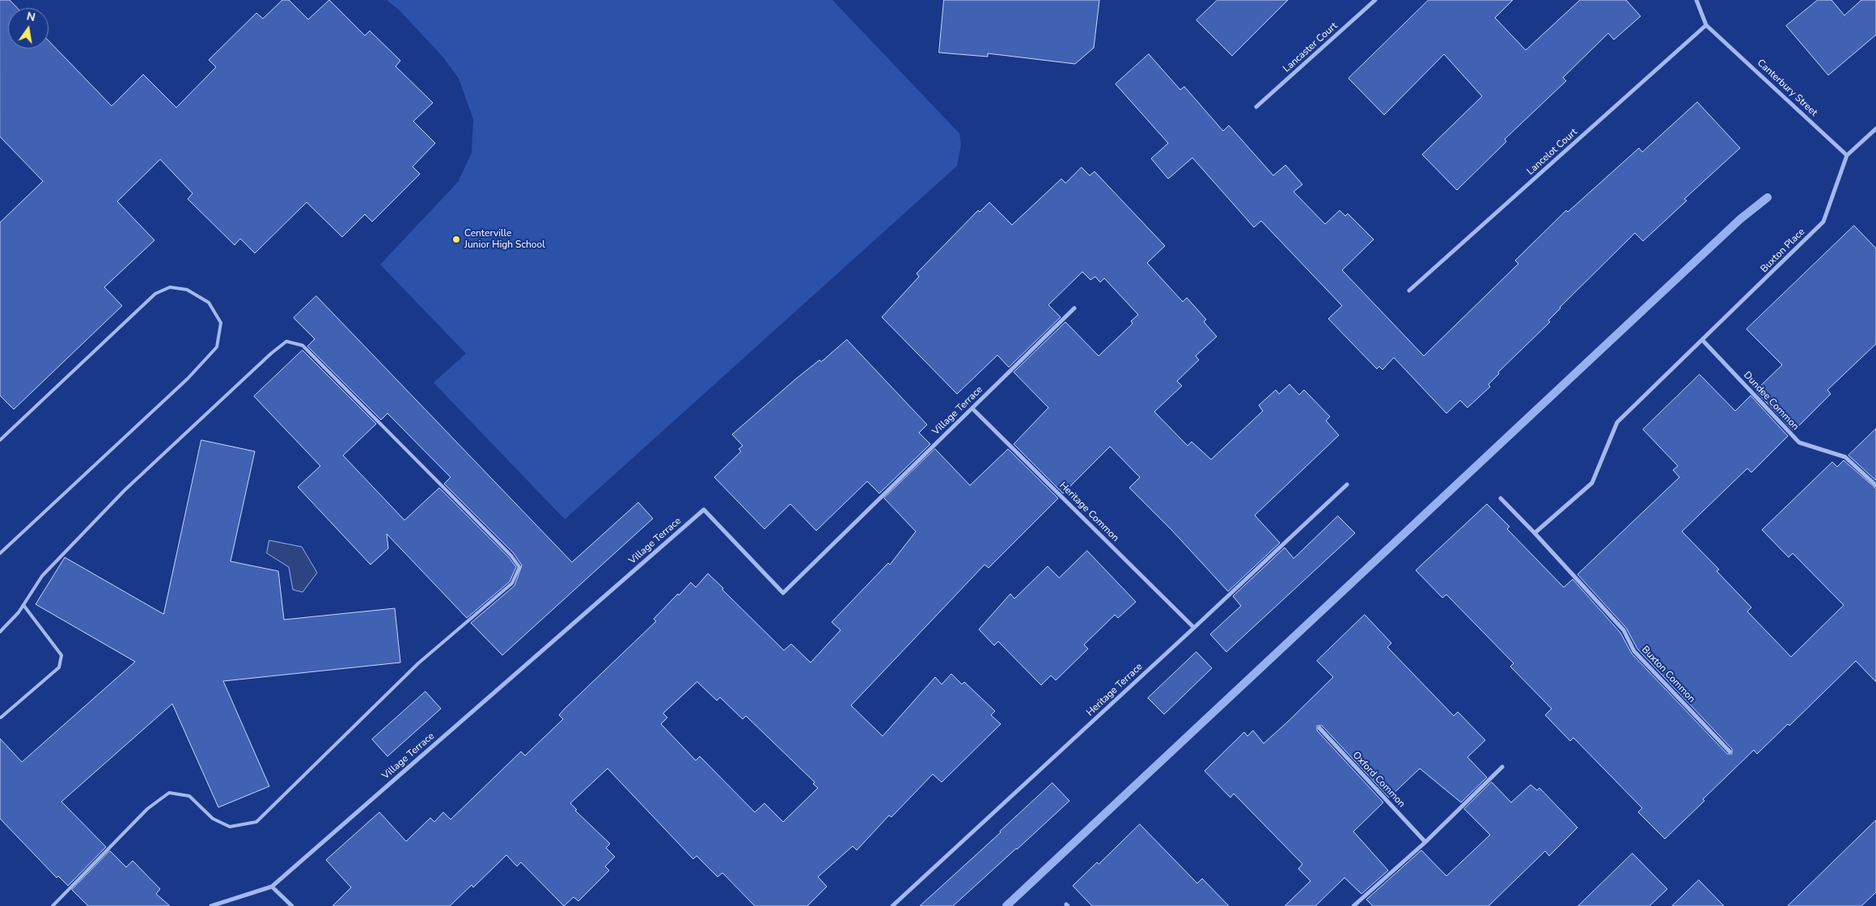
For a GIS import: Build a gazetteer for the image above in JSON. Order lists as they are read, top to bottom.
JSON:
{
  "streets": {
    "street": [
      "Lancaster Court",
      "Canterbury Street",
      "Lancelot Court",
      "Buxton Place",
      "Dundee Common",
      "Village Terrace",
      "Heritage Common",
      "Buxton Common",
      "Heritage Terrace",
      "Oxford Common"
    ]
  },
  "crossings": [
    ["Canterbury Street", "Lancelot Court"],
    ["Canterbury Street", "Buxton Place"],
    ["Buxton Place", "Dundee Common"],
    ["Village Terrace", "Heritage Common"],
    ["Heritage Common", "Heritage Terrace"]
  ],
  "places": ["Centerville Junior High School"],
  "north": "top"
}
